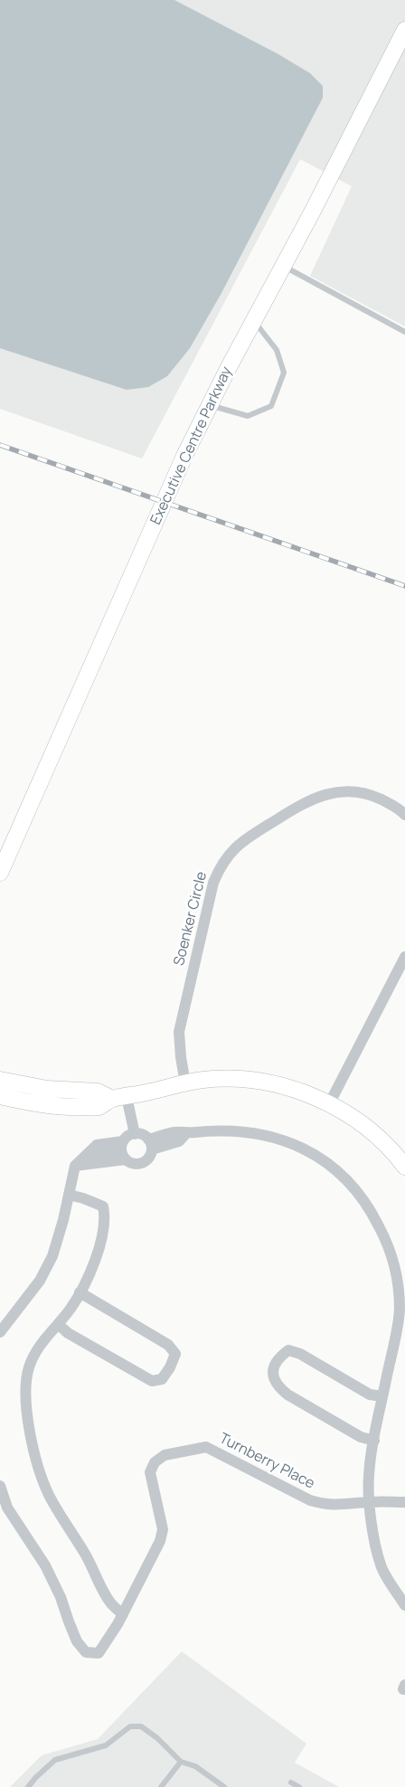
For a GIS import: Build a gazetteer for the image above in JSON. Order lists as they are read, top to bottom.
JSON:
{
  "streets": {
    "street": ["Executive Centre Parkway", "Soenker Circle", "Turnberry Place"]
  }
}
